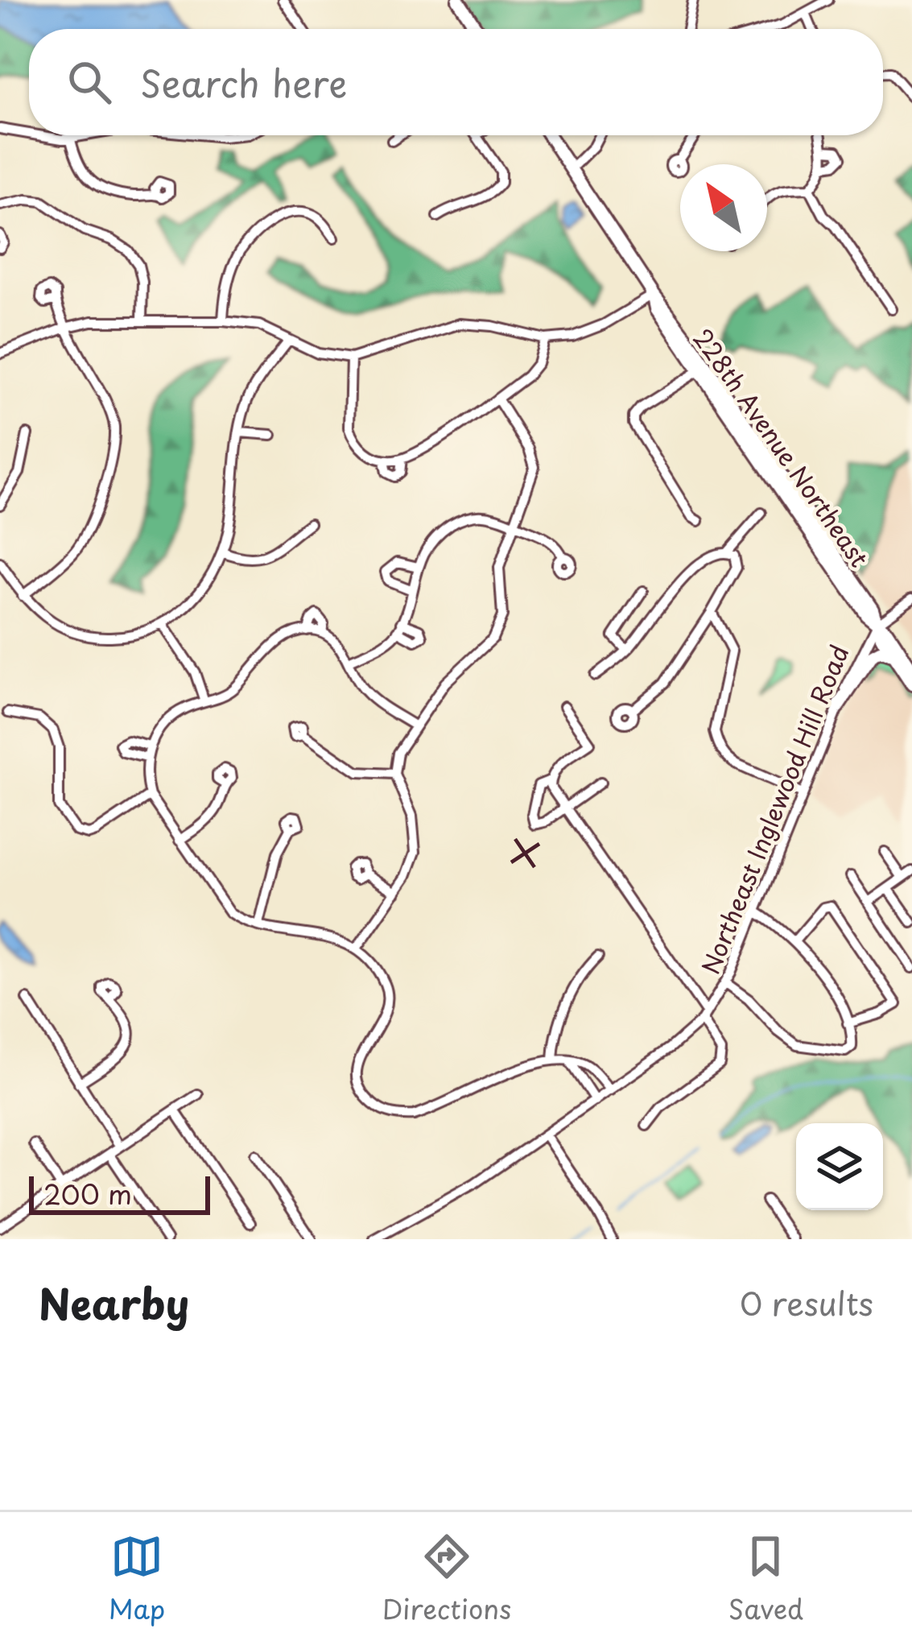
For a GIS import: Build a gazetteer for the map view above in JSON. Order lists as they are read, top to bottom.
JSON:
{
  "streets": {
    "main road": ["228th Avenue Northeast"],
    "street": ["Northeast Inglewood Hill Road"]
  },
  "crossings": [
    ["228th Avenue Northeast", "Northeast Inglewood Hill Road"]
  ],
  "scale_bar": "200 m",
  "north": "top left",
  "page": {
    "search": "Search here",
    "scale": "200 m",
    "heading": ["Nearby", "0 results"],
    "nav": ["Map", "Directions", "Saved"]
  }
}
